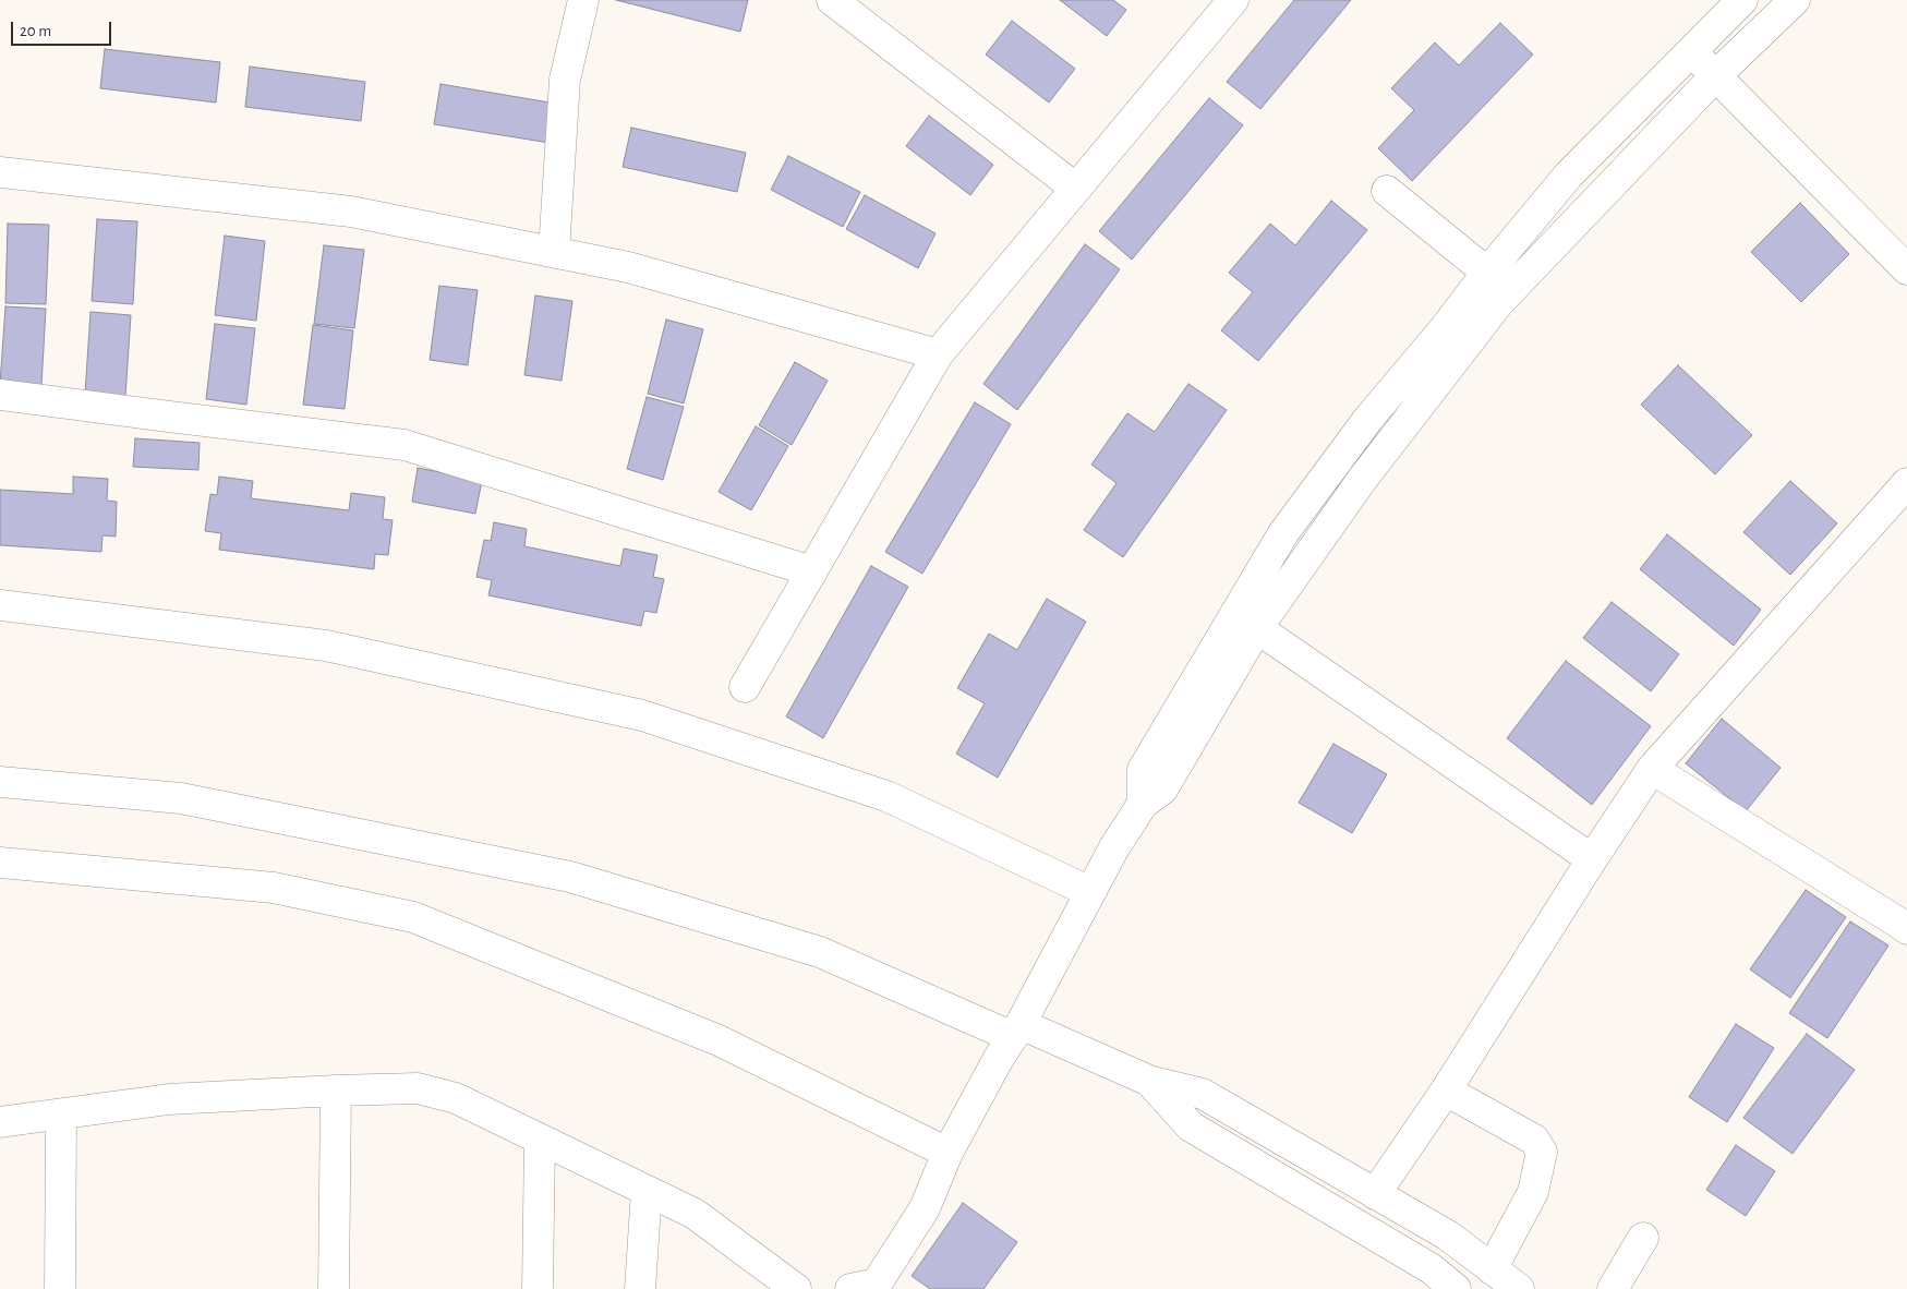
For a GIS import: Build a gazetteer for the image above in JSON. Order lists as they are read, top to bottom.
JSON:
{
  "scale_bar": "20 m"
}
